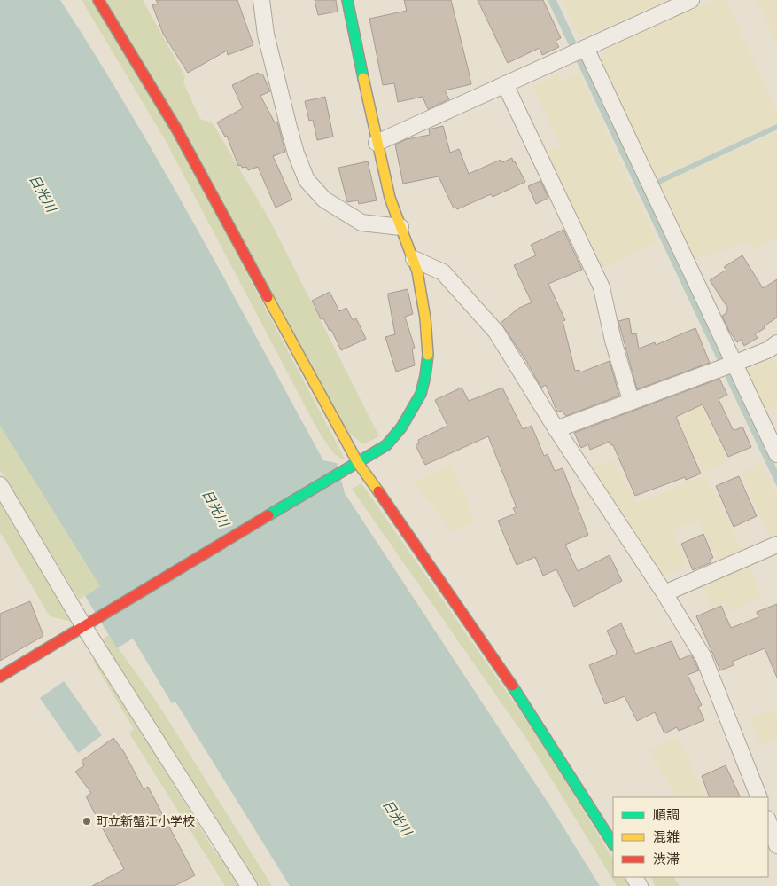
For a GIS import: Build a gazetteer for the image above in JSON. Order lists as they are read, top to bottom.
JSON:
{
  "water": ["日光川"],
  "places": ["町立新蟹江小学校"],
  "legend": ["順調", "混雑", "渋滞"]
}
